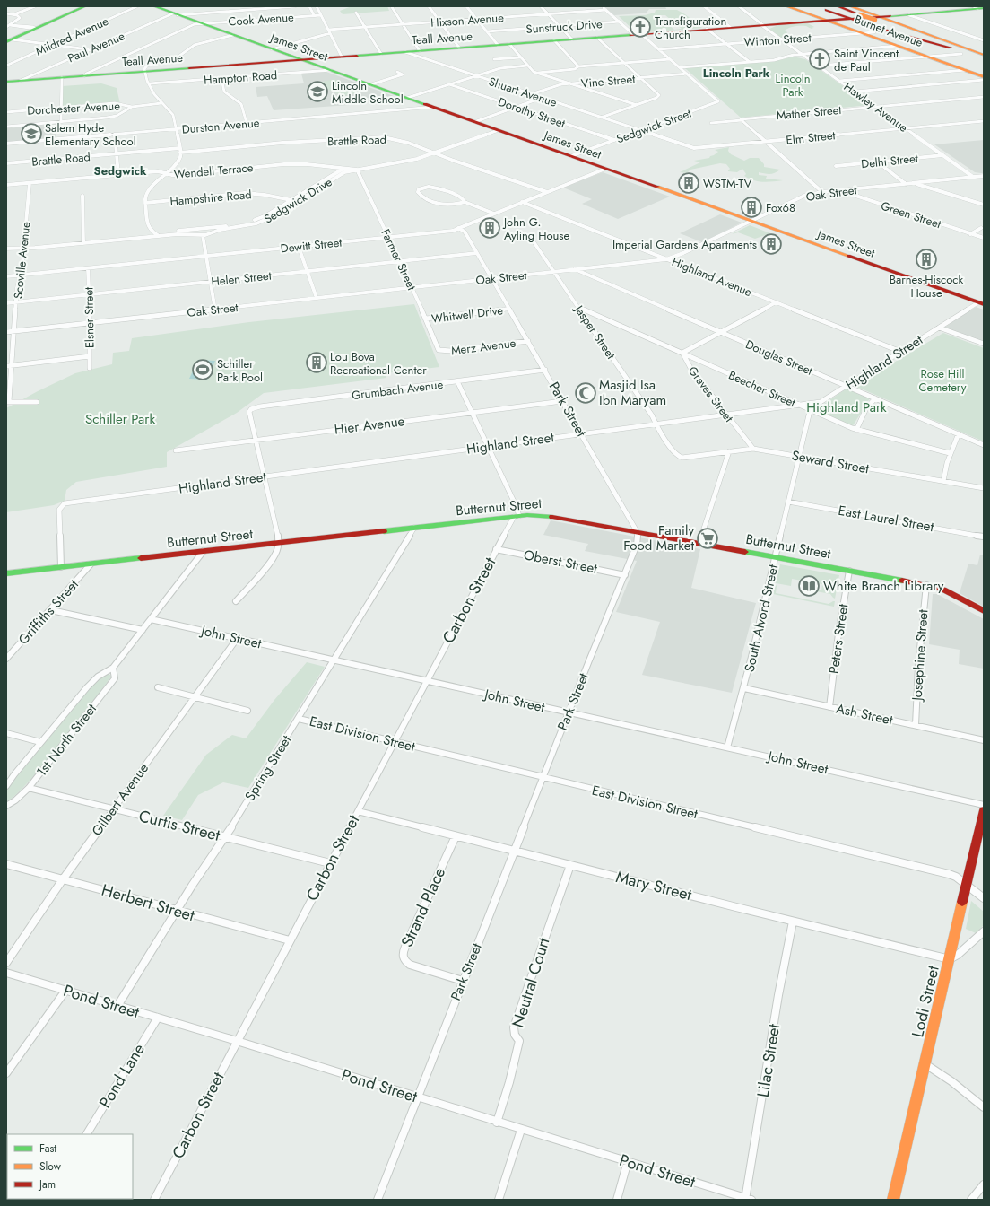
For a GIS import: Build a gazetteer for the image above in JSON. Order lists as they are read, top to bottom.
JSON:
{
  "streets": {
    "main road": [
      "Burnet Avenue",
      "Teall Avenue",
      "James Street",
      "Butternut Street",
      "Lodi Street"
    ],
    "street": [
      "Cook Avenue",
      "Hixson Avenue",
      "Sunstruck Drive",
      "Mildred Avenue",
      "Winton Street",
      "Paul Avenue",
      "Hampton Road",
      "Vine Street",
      "Shuart Avenue",
      "Hawley Avenue",
      "Dorchester Avenue",
      "Dorothy Street",
      "Mather Street",
      "Durston Avenue",
      "Sedgwick Street",
      "Elm Street",
      "Brattle Road",
      "Delhi Street",
      "Wendell Terrace",
      "Oak Street",
      "Hampshire Road",
      "Sedgwick Drive",
      "Green Street",
      "Dewitt Street",
      "Farmer Street",
      "Scoville Avenue",
      "Highland Avenue",
      "Helen Street",
      "Whitwell Drive",
      "Elsner Street",
      "Jasper Street",
      "Merz Avenue",
      "Douglas Street",
      "Highland Street",
      "Beecher Street",
      "Grumbach Avenue",
      "Graves Street",
      "Park Street",
      "Hier Avenue",
      "Seward Street",
      "East Laurel Street",
      "Oberst Street",
      "Carbon Street",
      "Griffiths Street",
      "South Alvord Street",
      "John Street",
      "Peters Street",
      "Josephine Street",
      "Ash Street",
      "East Division Street",
      "1st North Street",
      "Spring Street",
      "Gilbert Avenue",
      "Curtis Street",
      "Mary Street",
      "Herbert Street",
      "Strand Place",
      "Neutral Court",
      "Pond Street",
      "Lilac Street",
      "Pond Lane"
    ]
  },
  "crossings": [
    ["Cook Avenue", "Teall Avenue"],
    ["Cook Avenue", "James Street"],
    ["Burnet Avenue", "Teall Avenue"],
    ["Burnet Avenue", "Winton Street"],
    ["Teall Avenue", "Paul Avenue"],
    ["Teall Avenue", "James Street"],
    ["Teall Avenue", "Shuart Avenue"],
    ["Teall Avenue", "Hawley Avenue"],
    ["Winton Street", "Hawley Avenue"],
    ["Paul Avenue", "James Street"],
    ["James Street", "Hampton Road"],
    ["James Street", "Durston Avenue"],
    ["James Street", "Sedgwick Street"],
    ["James Street", "Oak Street"],
    ["James Street", "Sedgwick Drive"],
    ["James Street", "Dewitt Street"],
    ["James Street", "Highland Street"],
    ["Vine Street", "Shuart Avenue"],
    ["Vine Street", "Sedgwick Street"],
    ["Shuart Avenue", "Sedgwick Street"],
    ["Shuart Avenue", "Elm Street"],
    ["Hawley Avenue", "Mather Street"],
    ["Hawley Avenue", "Elm Street"],
    ["Hawley Avenue", "Delhi Street"],
    ["Hawley Avenue", "Oak Street"],
    ["Dorothy Street", "Sedgwick Street"],
    ["Sedgwick Street", "Elm Street"],
    ["Brattle Road", "Sedgwick Drive"],
    ["Brattle Road", "Dewitt Street"],
    ["Wendell Terrace", "Sedgwick Drive"],
    ["Wendell Terrace", "Farmer Street"],
    ["Wendell Terrace", "Scoville Avenue"],
    ["Oak Street", "Green Street"],
    ["Oak Street", "Farmer Street"],
    ["Oak Street", "Scoville Avenue"],
    ["Oak Street", "Highland Avenue"],
    ["Oak Street", "Elsner Street"],
    ["Oak Street", "Jasper Street"],
    ["Oak Street", "Douglas Street"],
    ["Oak Street", "Park Street"],
    ["Hampshire Road", "Sedgwick Drive"],
    ["Sedgwick Drive", "Farmer Street"],
    ["Sedgwick Drive", "Scoville Avenue"],
    ["Dewitt Street", "Farmer Street"],
    ["Dewitt Street", "Scoville Avenue"],
    ["Dewitt Street", "Highland Avenue"],
    ["Dewitt Street", "Elsner Street"],
    ["Dewitt Street", "Park Street"],
    ["Farmer Street", "Helen Street"],
    ["Farmer Street", "Whitwell Drive"],
    ["Farmer Street", "Merz Avenue"],
    ["Scoville Avenue", "Helen Street"],
    ["Highland Avenue", "Highland Street"],
    ["Highland Avenue", "Graves Street"],
    ["Helen Street", "Elsner Street"],
    ["Helen Street", "Park Street"],
    ["Whitwell Drive", "Park Street"],
    ["Jasper Street", "Highland Street"],
    ["Jasper Street", "Beecher Street"],
    ["Jasper Street", "Seward Street"],
    ["Merz Avenue", "Park Street"],
    ["Douglas Street", "Highland Street"],
    ["Douglas Street", "Graves Street"],
    ["Highland Street", "Beecher Street"],
    ["Highland Street", "Graves Street"],
    ["Highland Street", "Park Street"],
    ["Highland Street", "Butternut Street"],
    ["Highland Street", "South Alvord Street"],
    ["Beecher Street", "Graves Street"],
    ["Beecher Street", "South Alvord Street"],
    ["Grumbach Avenue", "Park Street"],
    ["Grumbach Avenue", "Hier Avenue"],
    ["Graves Street", "Seward Street"],
    ["Park Street", "Hier Avenue"],
    ["Park Street", "Butternut Street"],
    ["Park Street", "Oberst Street"],
    ["Park Street", "John Street"],
    ["Park Street", "East Division Street"],
    ["Park Street", "Mary Street"],
    ["Park Street", "Strand Place"],
    ["Park Street", "Pond Street"],
    ["Seward Street", "South Alvord Street"],
    ["Butternut Street", "Carbon Street"],
    ["Butternut Street", "Griffiths Street"],
    ["Butternut Street", "South Alvord Street"],
    ["Butternut Street", "Peters Street"],
    ["Butternut Street", "Josephine Street"],
    ["Butternut Street", "1st North Street"],
    ["Butternut Street", "Spring Street"],
    ["East Laurel Street", "South Alvord Street"],
    ["Oberst Street", "Carbon Street"],
    ["Carbon Street", "John Street"],
    ["Carbon Street", "East Division Street"],
    ["Carbon Street", "Curtis Street"],
    ["Carbon Street", "Mary Street"],
    ["Carbon Street", "Herbert Street"],
    ["Carbon Street", "Pond Street"],
    ["South Alvord Street", "John Street"],
    ["South Alvord Street", "Ash Street"],
    ["John Street", "1st North Street"],
    ["John Street", "Spring Street"],
    ["John Street", "Gilbert Avenue"],
    ["Peters Street", "Ash Street"],
    ["Josephine Street", "Ash Street"],
    ["East Division Street", "Spring Street"],
    ["East Division Street", "Lodi Street"],
    ["1st North Street", "Curtis Street"],
    ["Spring Street", "Curtis Street"],
    ["Spring Street", "Herbert Street"],
    ["Spring Street", "Pond Street"],
    ["Gilbert Avenue", "Curtis Street"],
    ["Gilbert Avenue", "Herbert Street"],
    ["Mary Street", "Strand Place"],
    ["Mary Street", "Neutral Court"],
    ["Mary Street", "Lodi Street"],
    ["Mary Street", "Lilac Street"],
    ["Neutral Court", "Pond Street"],
    ["Pond Street", "Lilac Street"],
    ["Pond Street", "Pond Lane"]
  ],
  "districts": ["Lincoln Park", "Sedgwick"],
  "parks": [
    "Lincoln Park",
    "Rose Hill Cemetery",
    "Highland Park",
    "Schiller Park"
  ],
  "places": {
    "church": ["Transfiguration Church", "Saint Vincent de Paul"],
    "school or university": ["Lincoln Middle School", "Salem Hyde Elementary School"],
    "building": [
      "WSTM-TV",
      "Fox68",
      "John G. Ayling House",
      "Imperial Gardens Apartments",
      "Barnes-Hiscock House",
      "Lou Bova Recreational Center"
    ],
    "sports": ["Schiller Park Pool"],
    "mosque": ["Masjid Isa Ibn Maryam"],
    "supermarket": ["Family Food Market"],
    "library": ["White Branch Library"]
  },
  "legend": ["Fast", "Slow", "Jam"]
}
